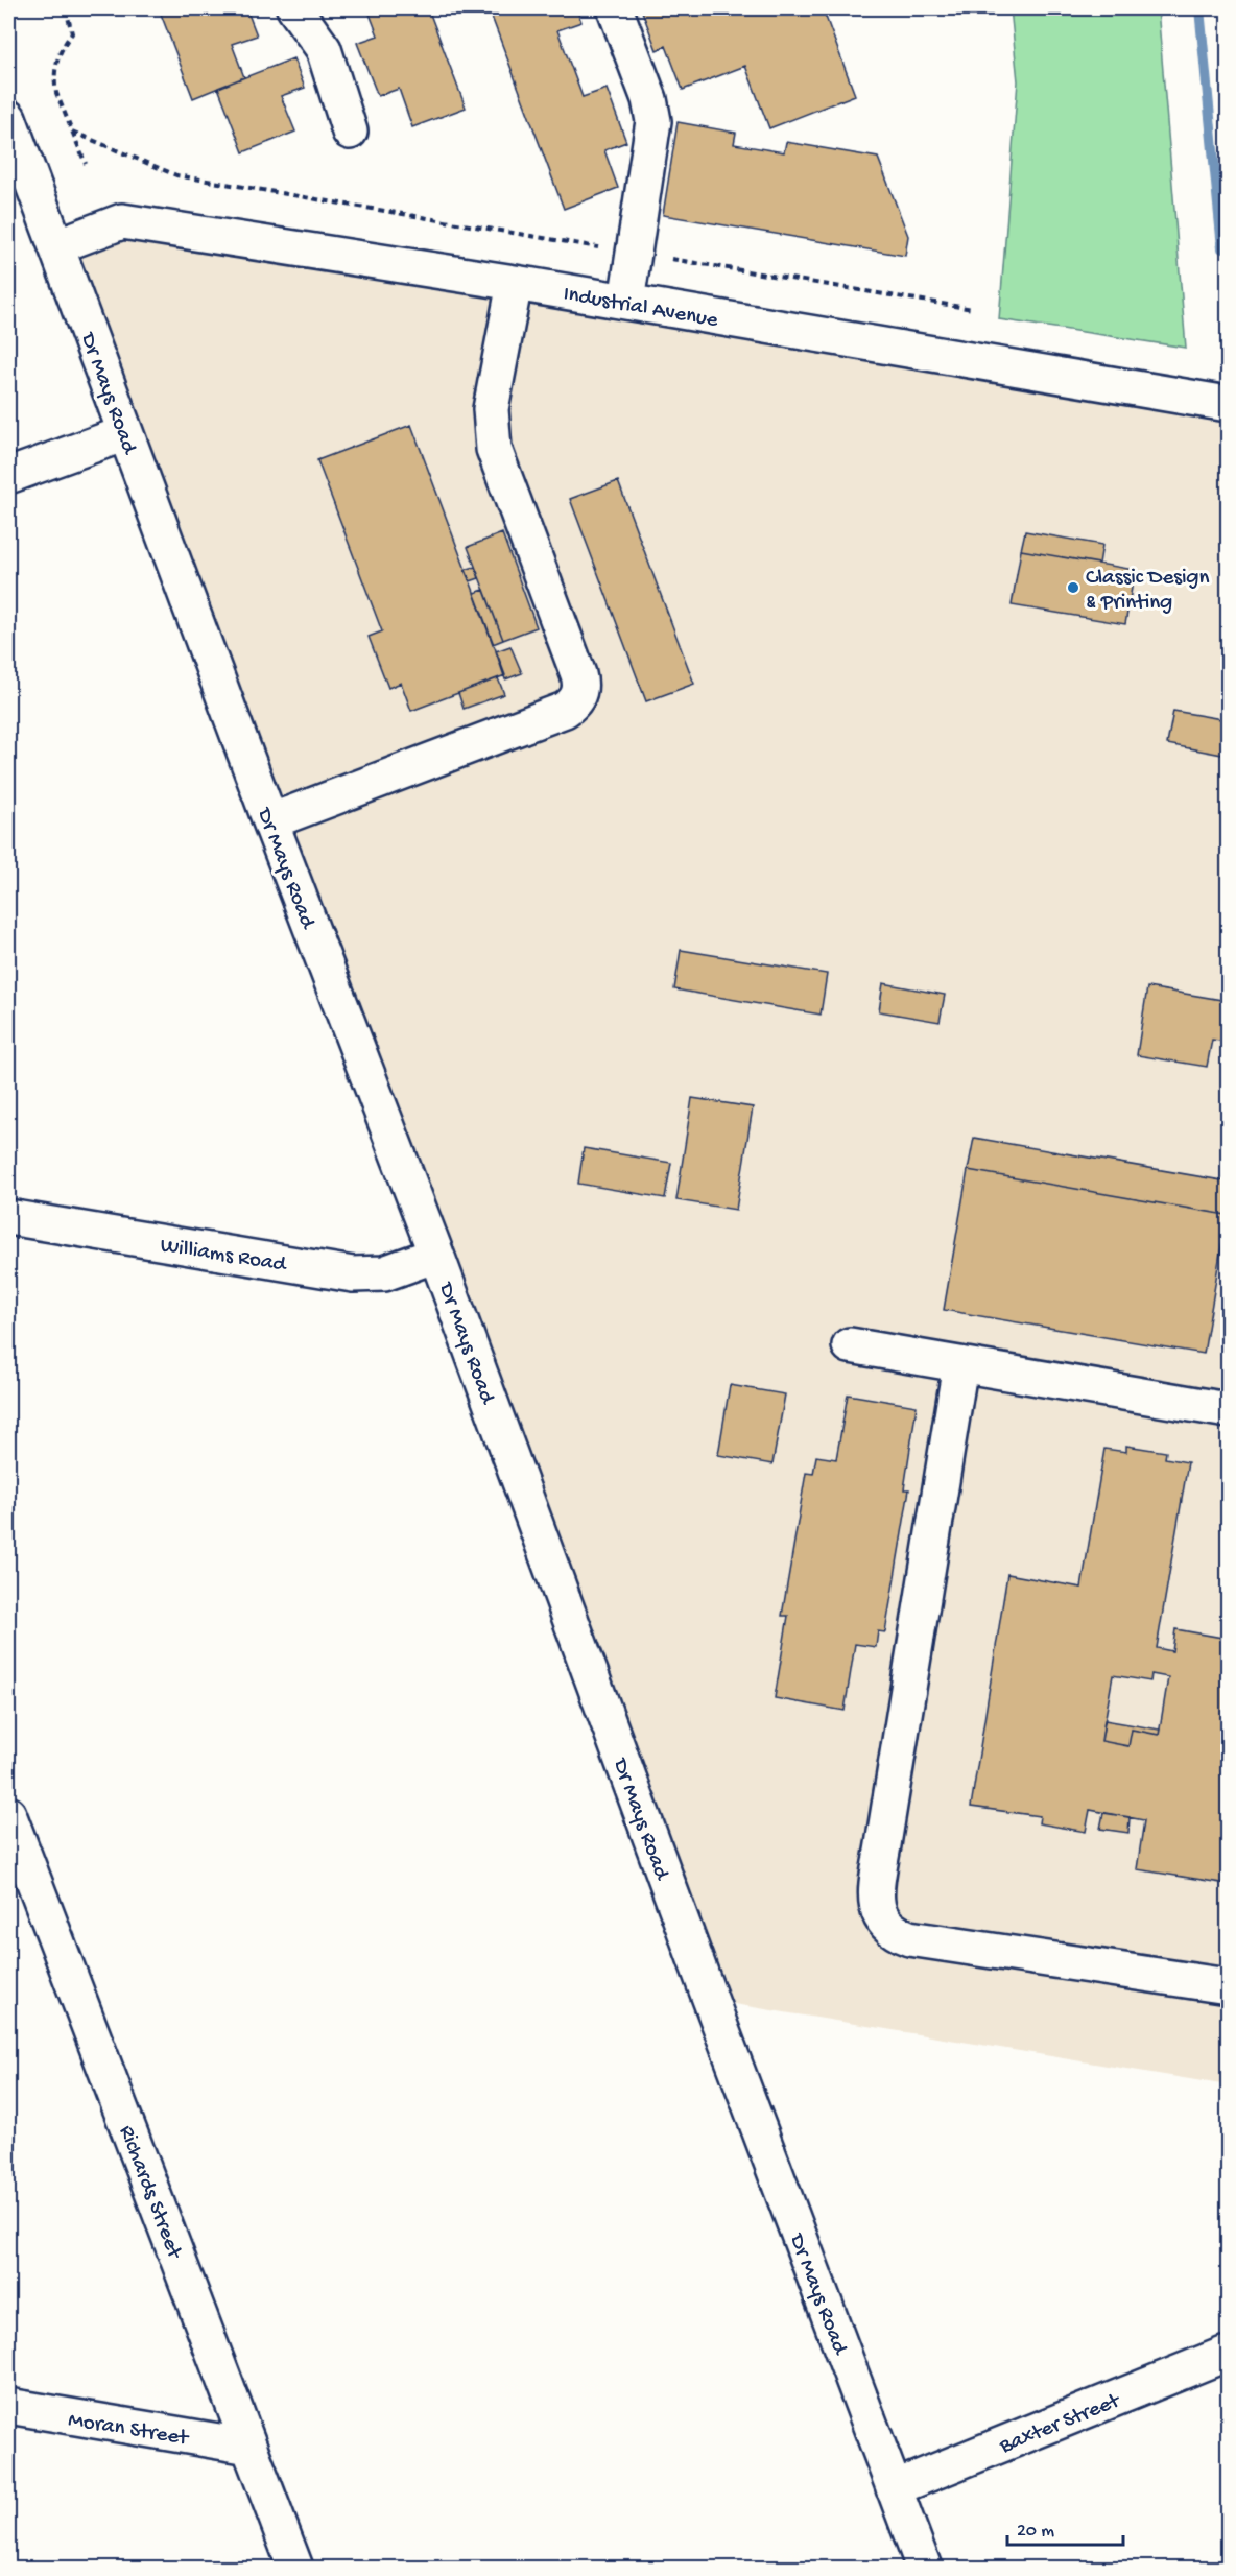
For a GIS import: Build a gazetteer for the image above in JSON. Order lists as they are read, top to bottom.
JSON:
{
  "streets": {
    "street": [
      "Industrial Avenue",
      "Dr Mays Road",
      "Williams Road",
      "Richards Street",
      "Baxter Street",
      "Moran Street"
    ]
  },
  "crossings": [
    ["Industrial Avenue", "Dr Mays Road"],
    ["Dr Mays Road", "Williams Road"],
    ["Dr Mays Road", "Baxter Street"],
    ["Richards Street", "Moran Street"]
  ],
  "places": ["Classic Design & Printing"],
  "scale_bar": "20 m"
}
